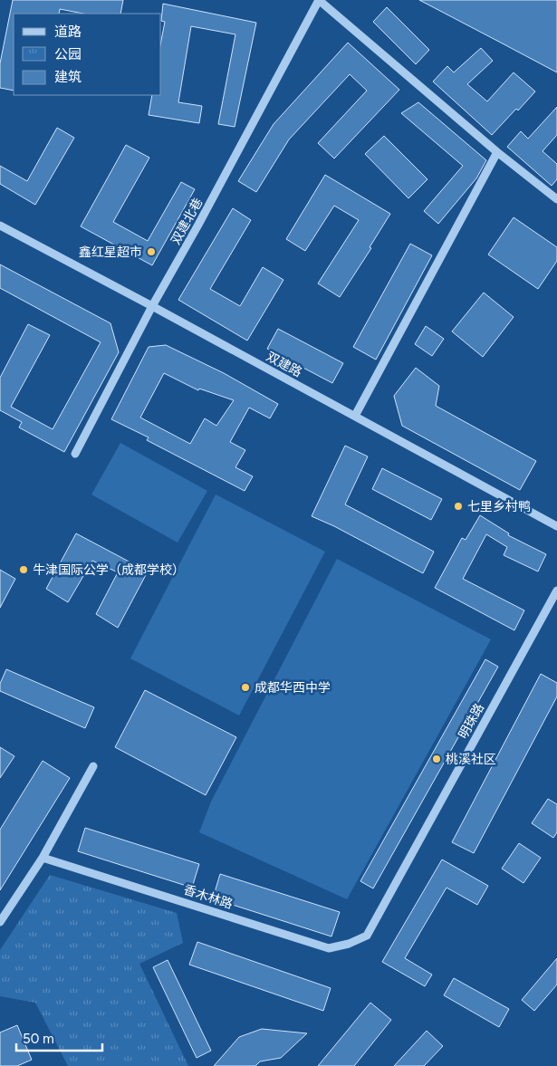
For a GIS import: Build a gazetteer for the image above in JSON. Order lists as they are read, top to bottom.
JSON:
{
  "streets": {
    "street": [
      "双建北巷",
      "双建路",
      "明珠路",
      "香木林路"
    ]
  },
  "crossings": [
    ["双建北巷", "双建路"],
    ["明珠路", "香木林路"]
  ],
  "places": [
    "鑫红星超市",
    "七里乡村鸭",
    "牛津国际公学（成都学校）",
    "成都华西中学",
    "桃溪社区"
  ],
  "legend": ["道路", "公园", "建筑"],
  "scale_bar": "50 m"
}
